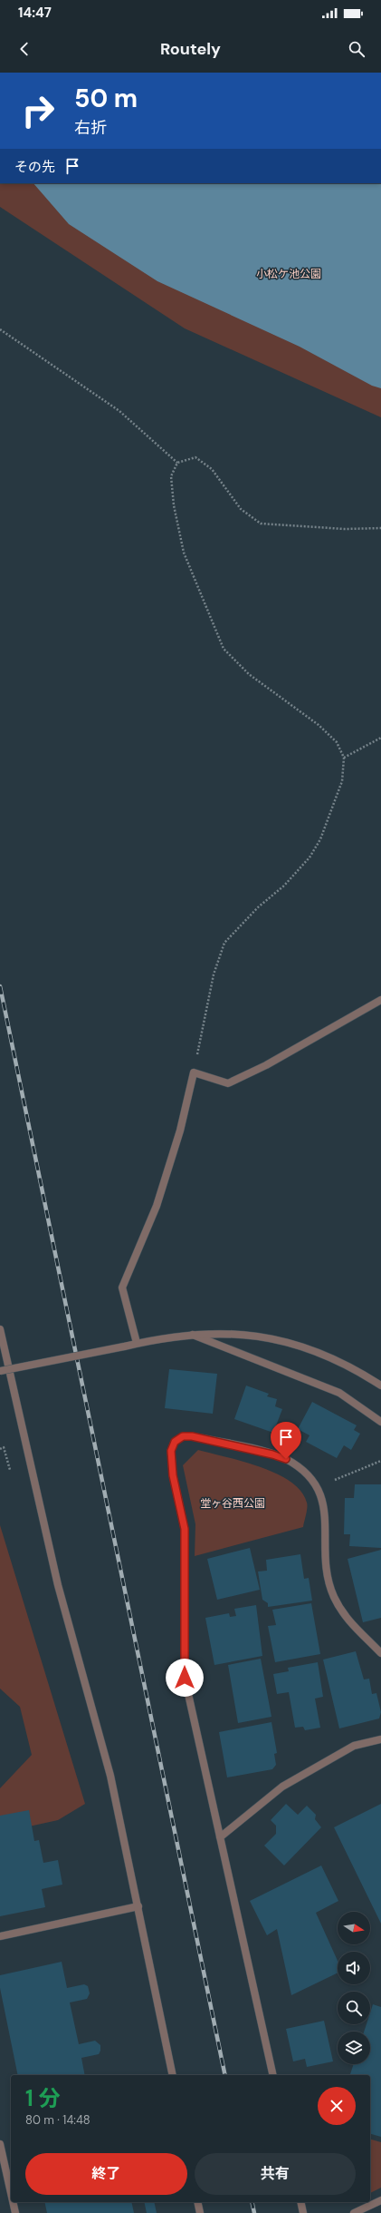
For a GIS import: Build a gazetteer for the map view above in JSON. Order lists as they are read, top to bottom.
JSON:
{
  "parks": ["小松ケ池公園", "堂ヶ谷西公園"],
  "north": "right",
  "page": {
    "status": "14:47",
    "header": "Routely",
    "turn": ["50 m", "右折"],
    "then": "その先",
    "heading": ["1 分", "80 m · 14:48"],
    "buttons": ["終了", "共有"]
  }
}
